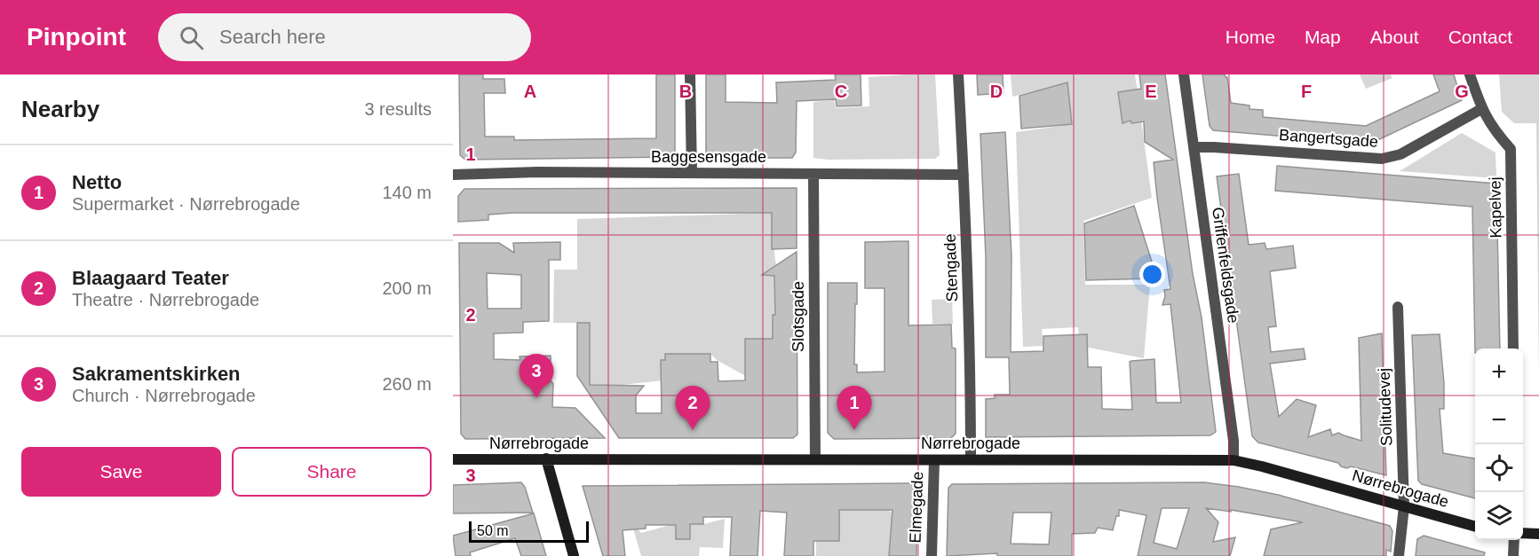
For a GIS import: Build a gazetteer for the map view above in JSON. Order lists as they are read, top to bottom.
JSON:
{
  "streets": {
    "street": [
      "Bangertsgade",
      "Baggesensgade",
      "Kapelvej",
      "Griffenfeldsgade",
      "Stengade",
      "Slotsgade",
      "Solitudevej",
      "Nørrebrogade",
      "Elmegade"
    ]
  },
  "crossings": [
    ["Bangertsgade", "Kapelvej"],
    ["Bangertsgade", "Griffenfeldsgade"],
    ["Baggesensgade", "Stengade"],
    ["Baggesensgade", "Slotsgade"],
    ["Griffenfeldsgade", "Nørrebrogade"],
    ["Stengade", "Nørrebrogade"],
    ["Slotsgade", "Nørrebrogade"],
    ["Solitudevej", "Nørrebrogade"],
    ["Nørrebrogade", "Elmegade"]
  ],
  "scale_bar": "50 m",
  "page": {
    "header": "Pinpoint",
    "search": "Search here",
    "nav": [
      "Home",
      "Map",
      "About",
      "Contact"
    ],
    "heading": ["Nearby", "3 results"],
    "list": [
      {
        "mark": "1",
        "name": "Netto",
        "note": "Supermarket · Nørrebrogade",
        "value": "140 m"
      },
      {
        "mark": "2",
        "name": "Blaagaard Teater",
        "note": "Theatre · Nørrebrogade",
        "value": "200 m"
      },
      {
        "mark": "3",
        "name": "Sakramentskirken",
        "note": "Church · Nørrebrogade",
        "value": "260 m"
      }
    ],
    "map_buttons": ["+", "−"],
    "pins": ["3", "1", "2"],
    "buttons": ["Save", "Share"],
    "scale": "50 m"
  },
  "grid": {
    "columns": [
      "A",
      "B",
      "C",
      "D",
      "E",
      "F",
      "G"
    ],
    "rows": ["1", "2", "3"]
  }
}
